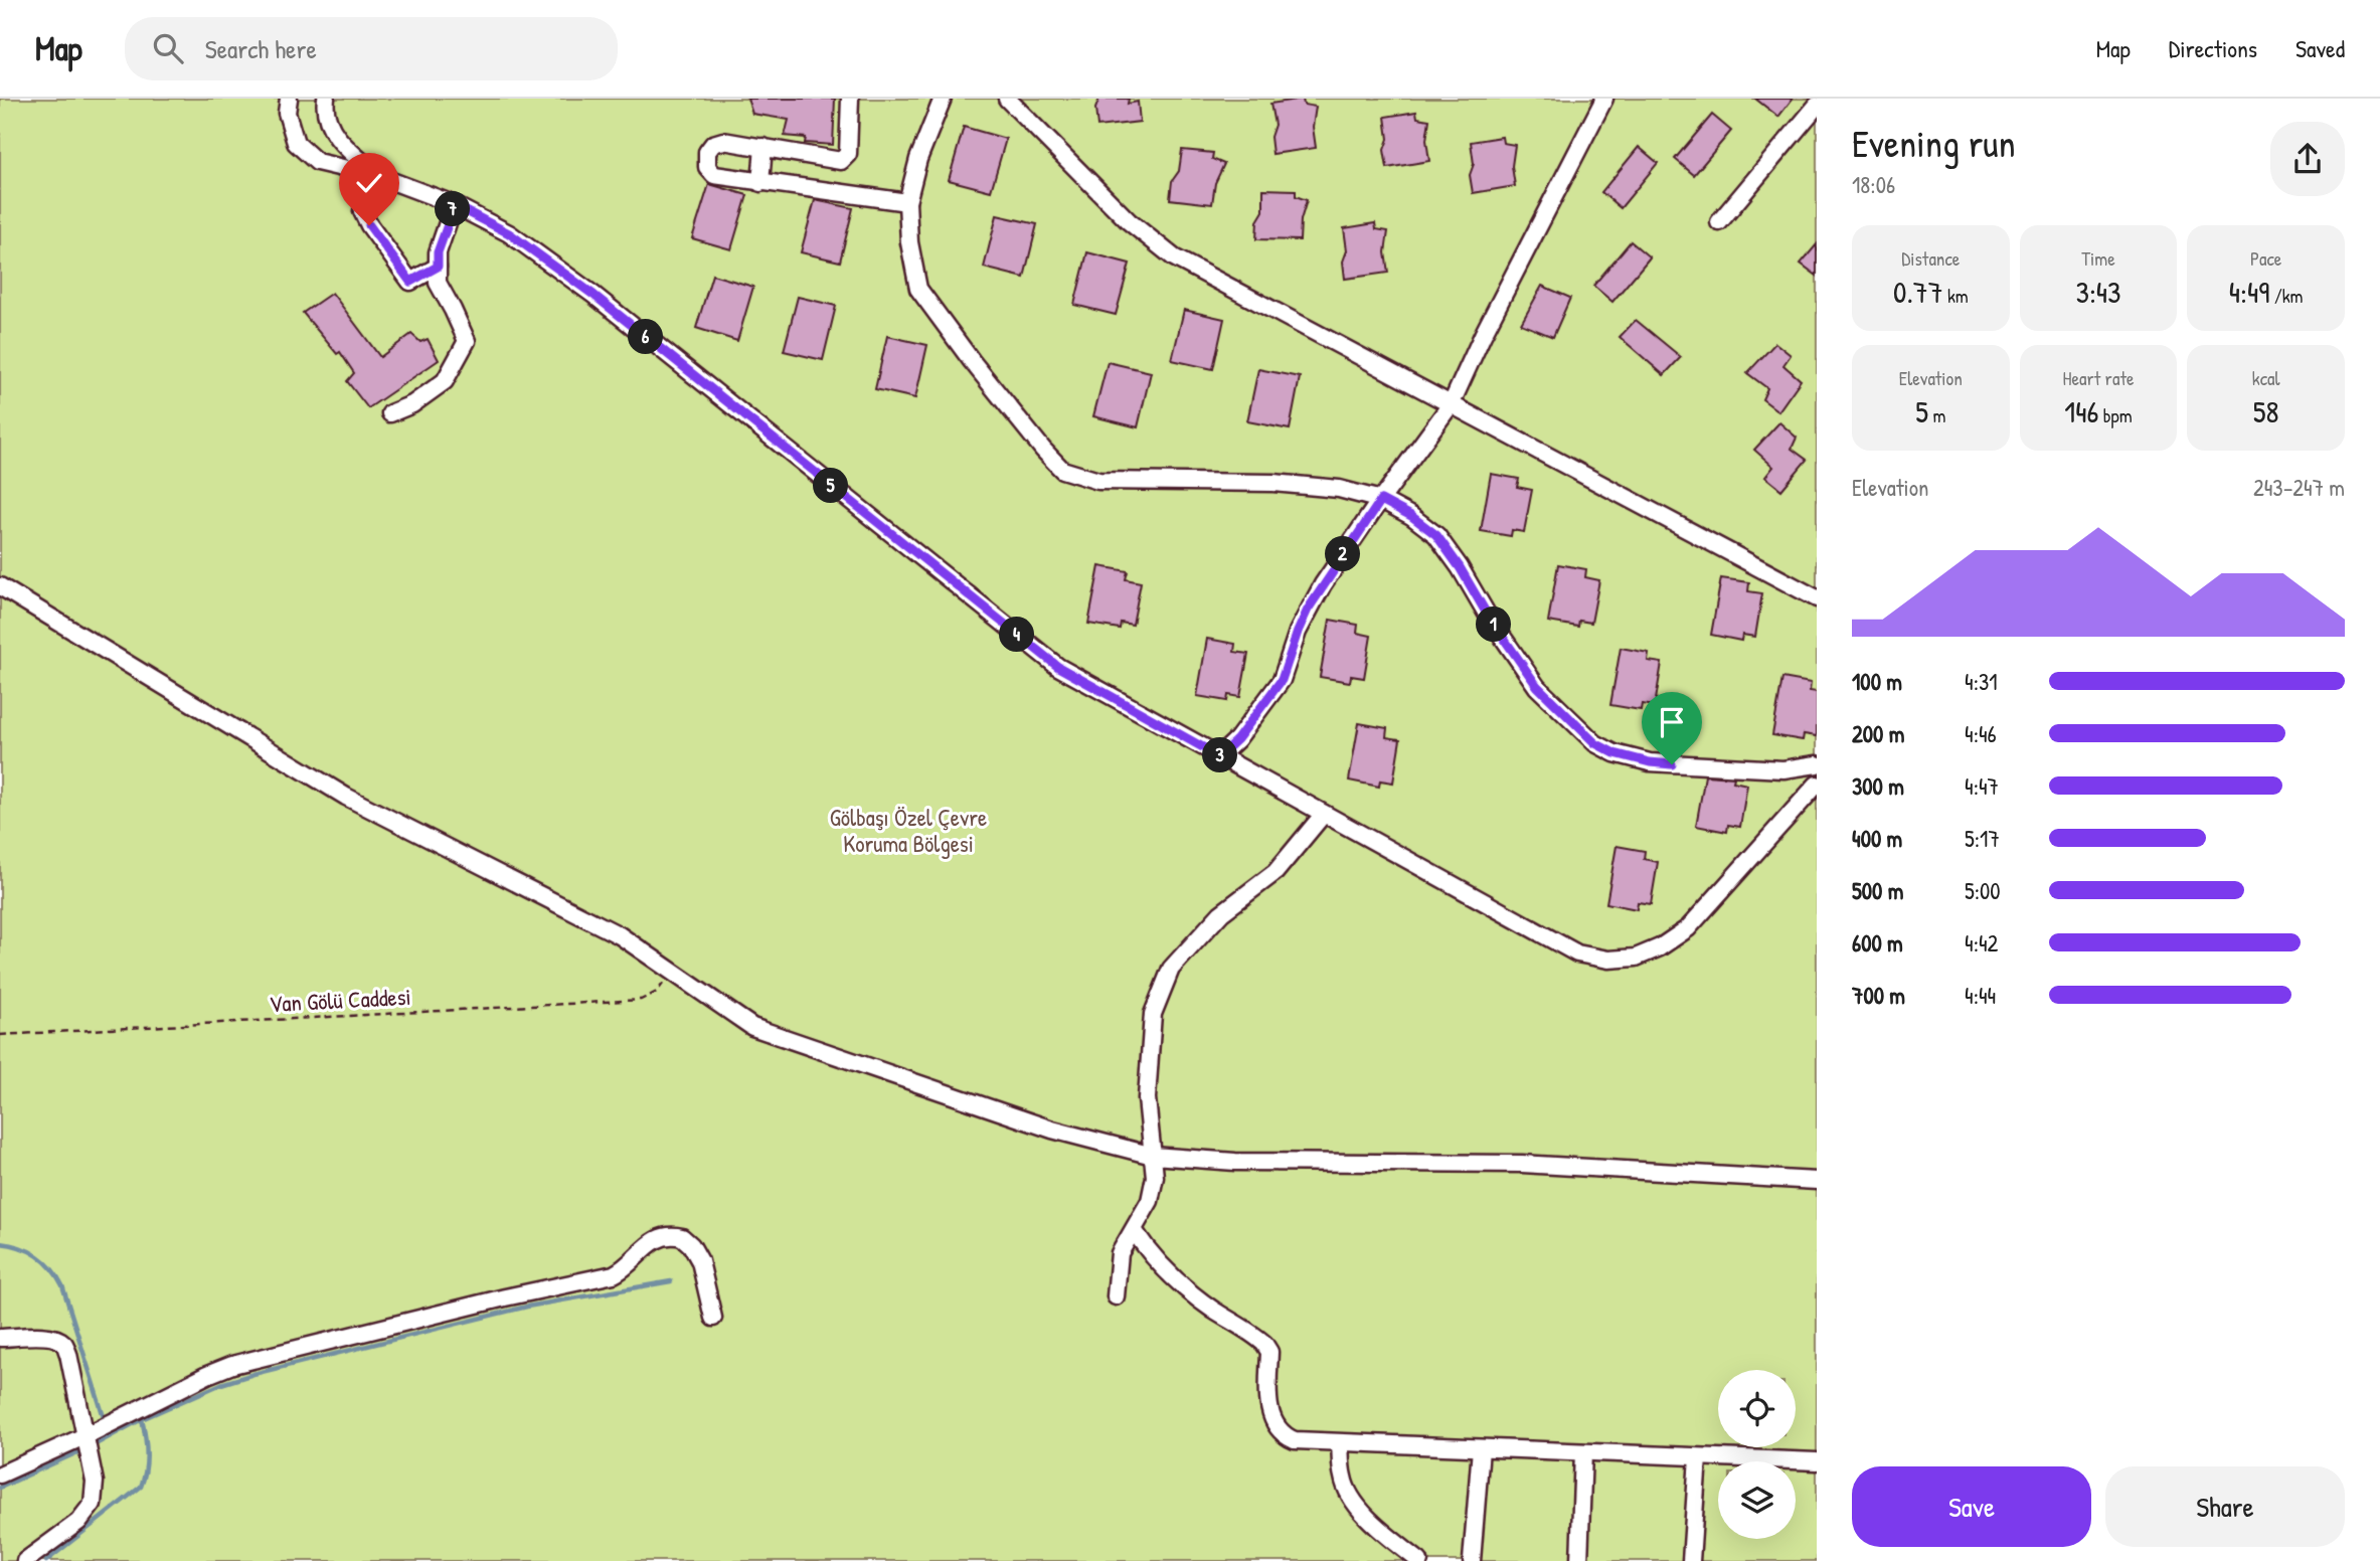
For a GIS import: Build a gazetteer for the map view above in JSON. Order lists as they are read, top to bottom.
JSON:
{
  "streets": {
    "path": ["Van Gölü Caddesi"]
  },
  "parks": ["Gölbaşı Özel Çevre Koruma Bölgesi"],
  "page": {
    "header": "Map",
    "search": "Search here",
    "nav": ["Map", "Directions", "Saved"],
    "heading": ["Evening run", "18:06"],
    "pins": [
      "7",
      "6",
      "5",
      "2",
      "1",
      "4",
      "3"
    ],
    "stats": [
      ["Distance", "0.77 km"],
      ["Time", "3:43"],
      ["Pace", "4:49 /km"],
      ["Elevation", "5 m"],
      ["Heart rate", "146 bpm"],
      ["kcal", "58"]
    ],
    "chart": ["Elevation", "243–247 m"],
    "list": [
      {
        "name": "100 m",
        "note": "4:31"
      },
      {
        "name": "200 m",
        "note": "4:46"
      },
      {
        "name": "300 m",
        "note": "4:47"
      },
      {
        "name": "400 m",
        "note": "5:17"
      },
      {
        "name": "500 m",
        "note": "5:00"
      },
      {
        "name": "600 m",
        "note": "4:42"
      },
      {
        "name": "700 m",
        "note": "4:44"
      }
    ],
    "buttons": ["Save", "Share"]
  }
}
